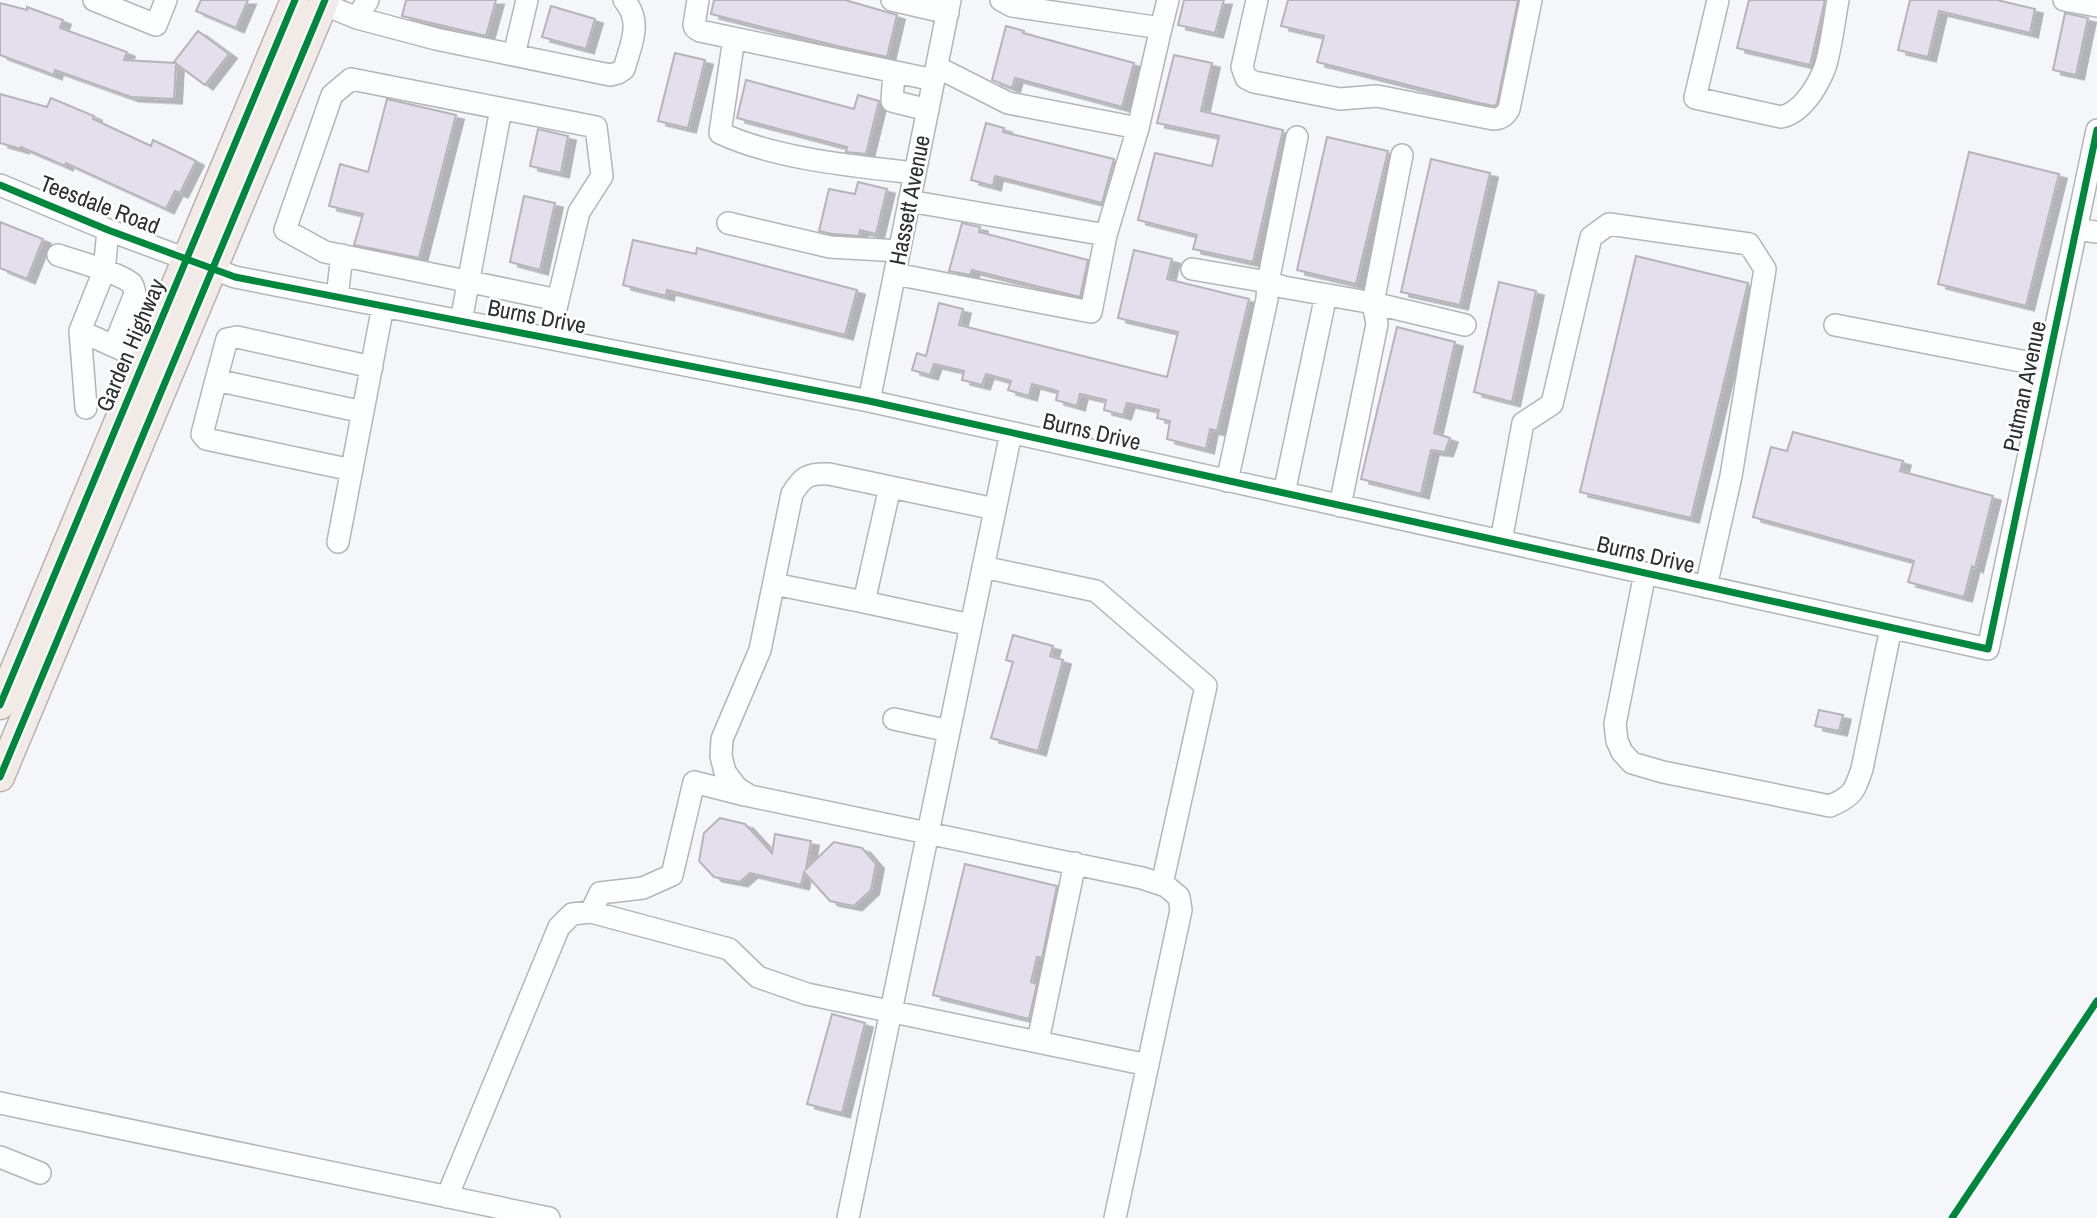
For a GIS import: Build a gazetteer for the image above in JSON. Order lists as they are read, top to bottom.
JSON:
{
  "streets": {
    "main road": ["Garden Highway"],
    "street": [
      "Hassett Avenue",
      "Teesdale Road",
      "Burns Drive",
      "Putman Avenue"
    ]
  },
  "crossings": [
    ["Hassett Avenue", "Burns Drive"],
    ["Teesdale Road", "Burns Drive"],
    ["Teesdale Road", "Garden Highway"],
    ["Burns Drive", "Garden Highway"],
    ["Burns Drive", "Putman Avenue"]
  ]
}
